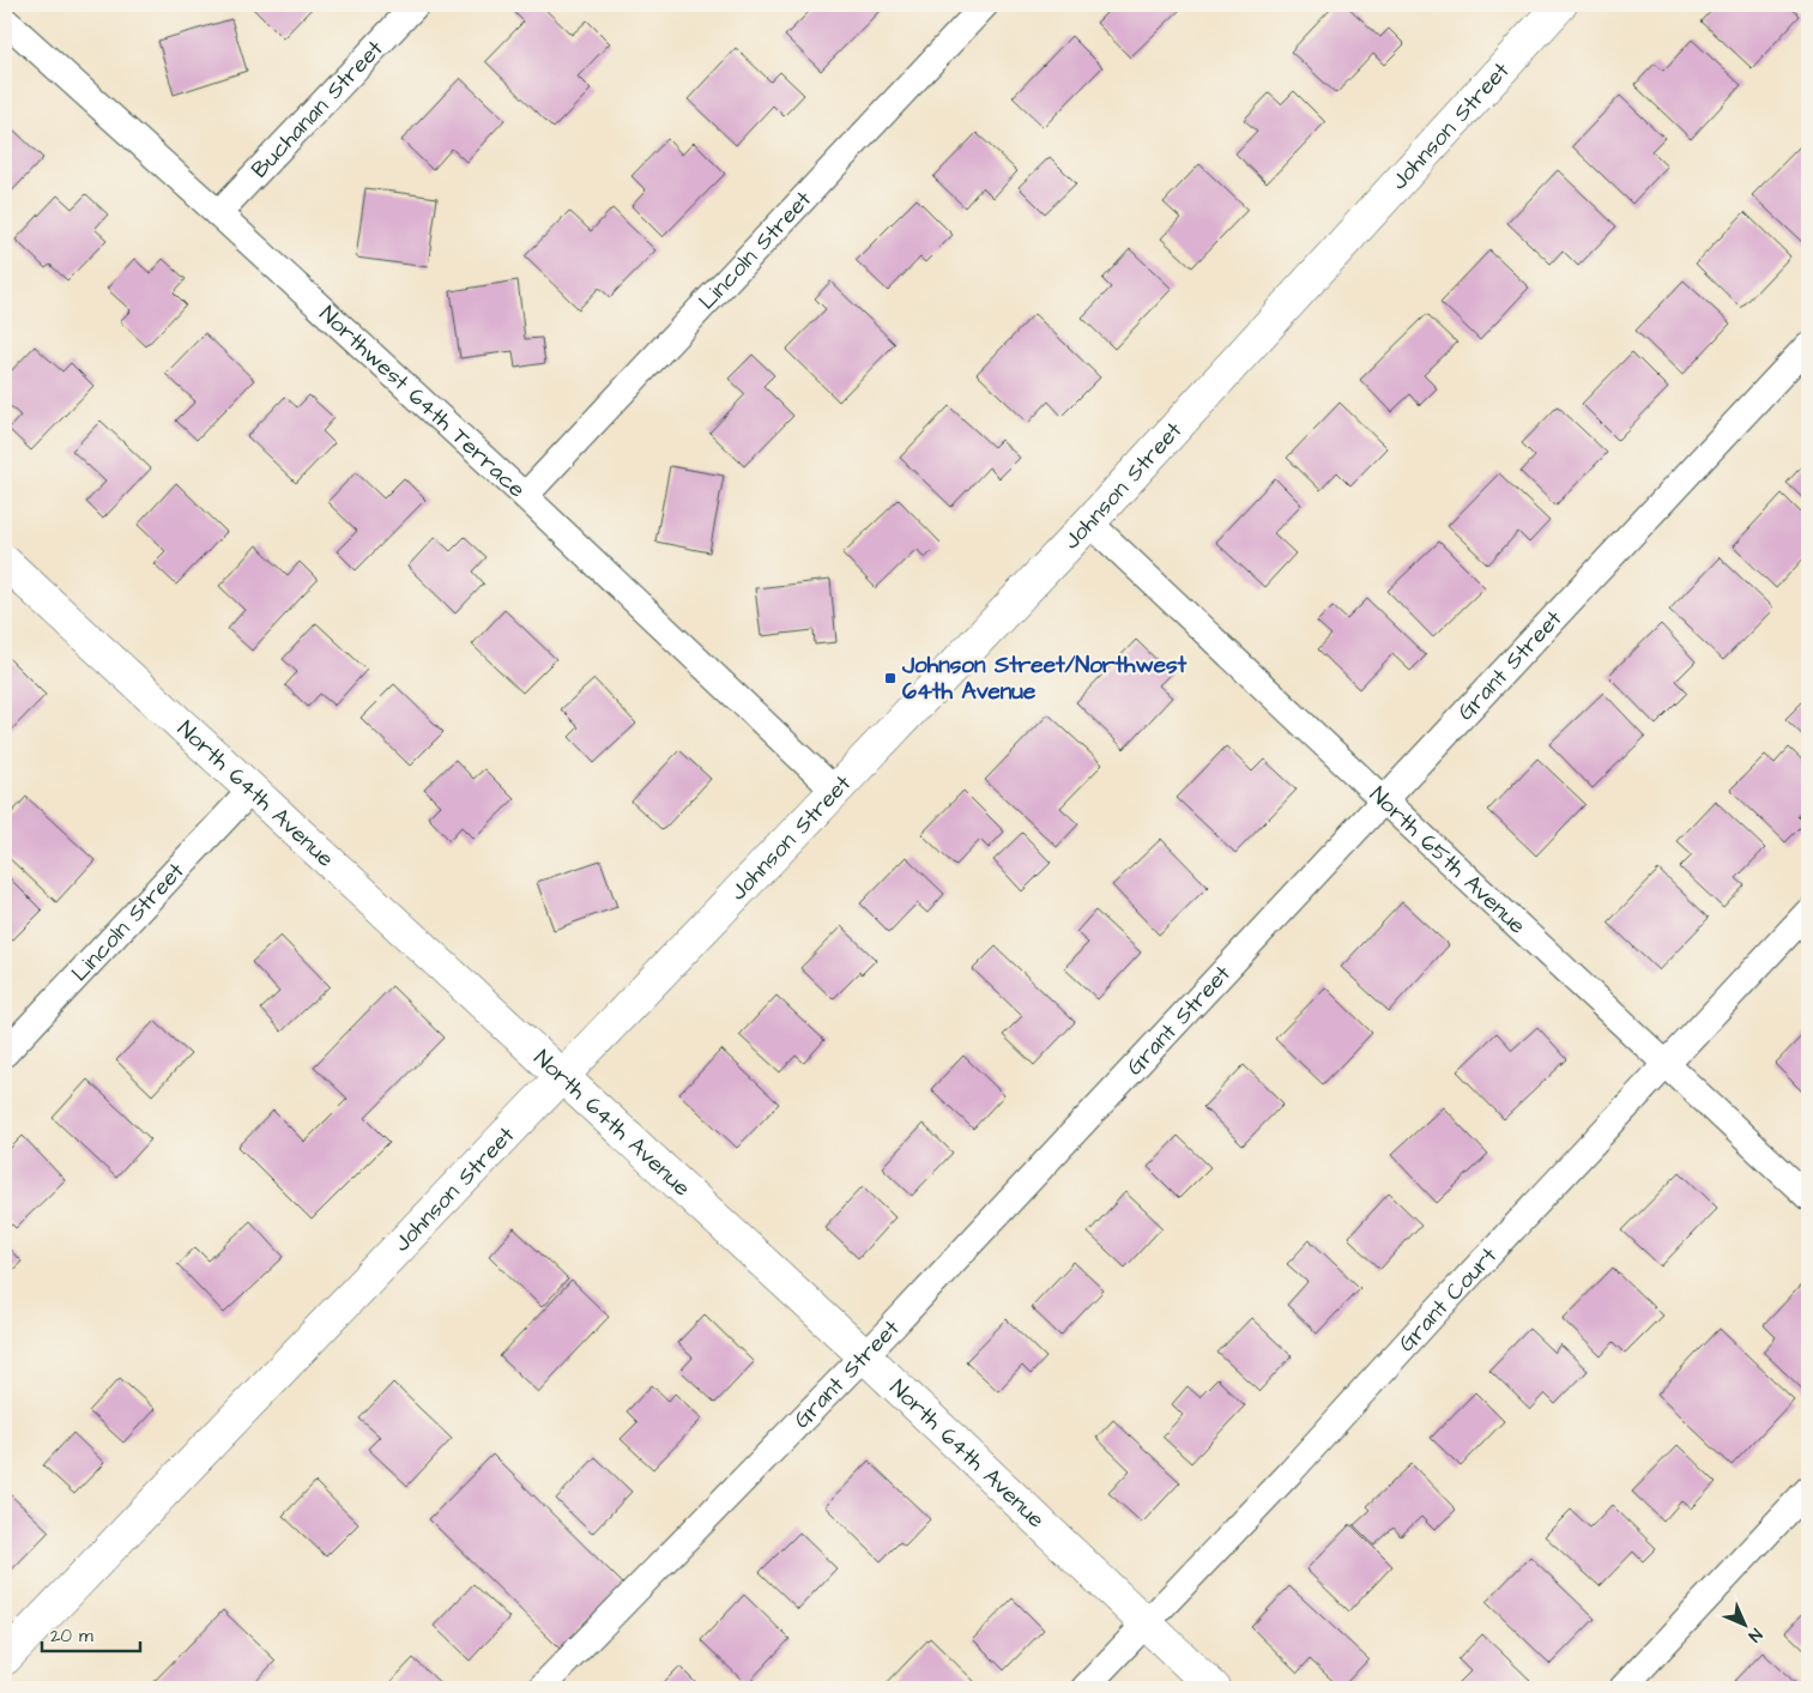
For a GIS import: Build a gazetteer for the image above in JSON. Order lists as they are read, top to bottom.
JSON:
{
  "streets": {
    "street": [
      "Buchanan Street",
      "Johnson Street",
      "Lincoln Street",
      "Northwest 64th Terrace",
      "Grant Street",
      "North 64th Avenue",
      "North 65th Avenue",
      "Grant Court"
    ]
  },
  "crossings": [
    ["Buchanan Street", "Northwest 64th Terrace"],
    ["Johnson Street", "Northwest 64th Terrace"],
    ["Johnson Street", "North 64th Avenue"],
    ["Johnson Street", "North 65th Avenue"],
    ["Lincoln Street", "Northwest 64th Terrace"],
    ["Lincoln Street", "North 64th Avenue"],
    ["Grant Street", "North 64th Avenue"],
    ["Grant Street", "North 65th Avenue"],
    ["North 64th Avenue", "Grant Court"],
    ["North 65th Avenue", "Grant Court"]
  ],
  "places": {
    "transit": ["Johnson Street/Northwest 64th Avenue"]
  },
  "scale_bar": "20 m",
  "north": "bottom right"
}
